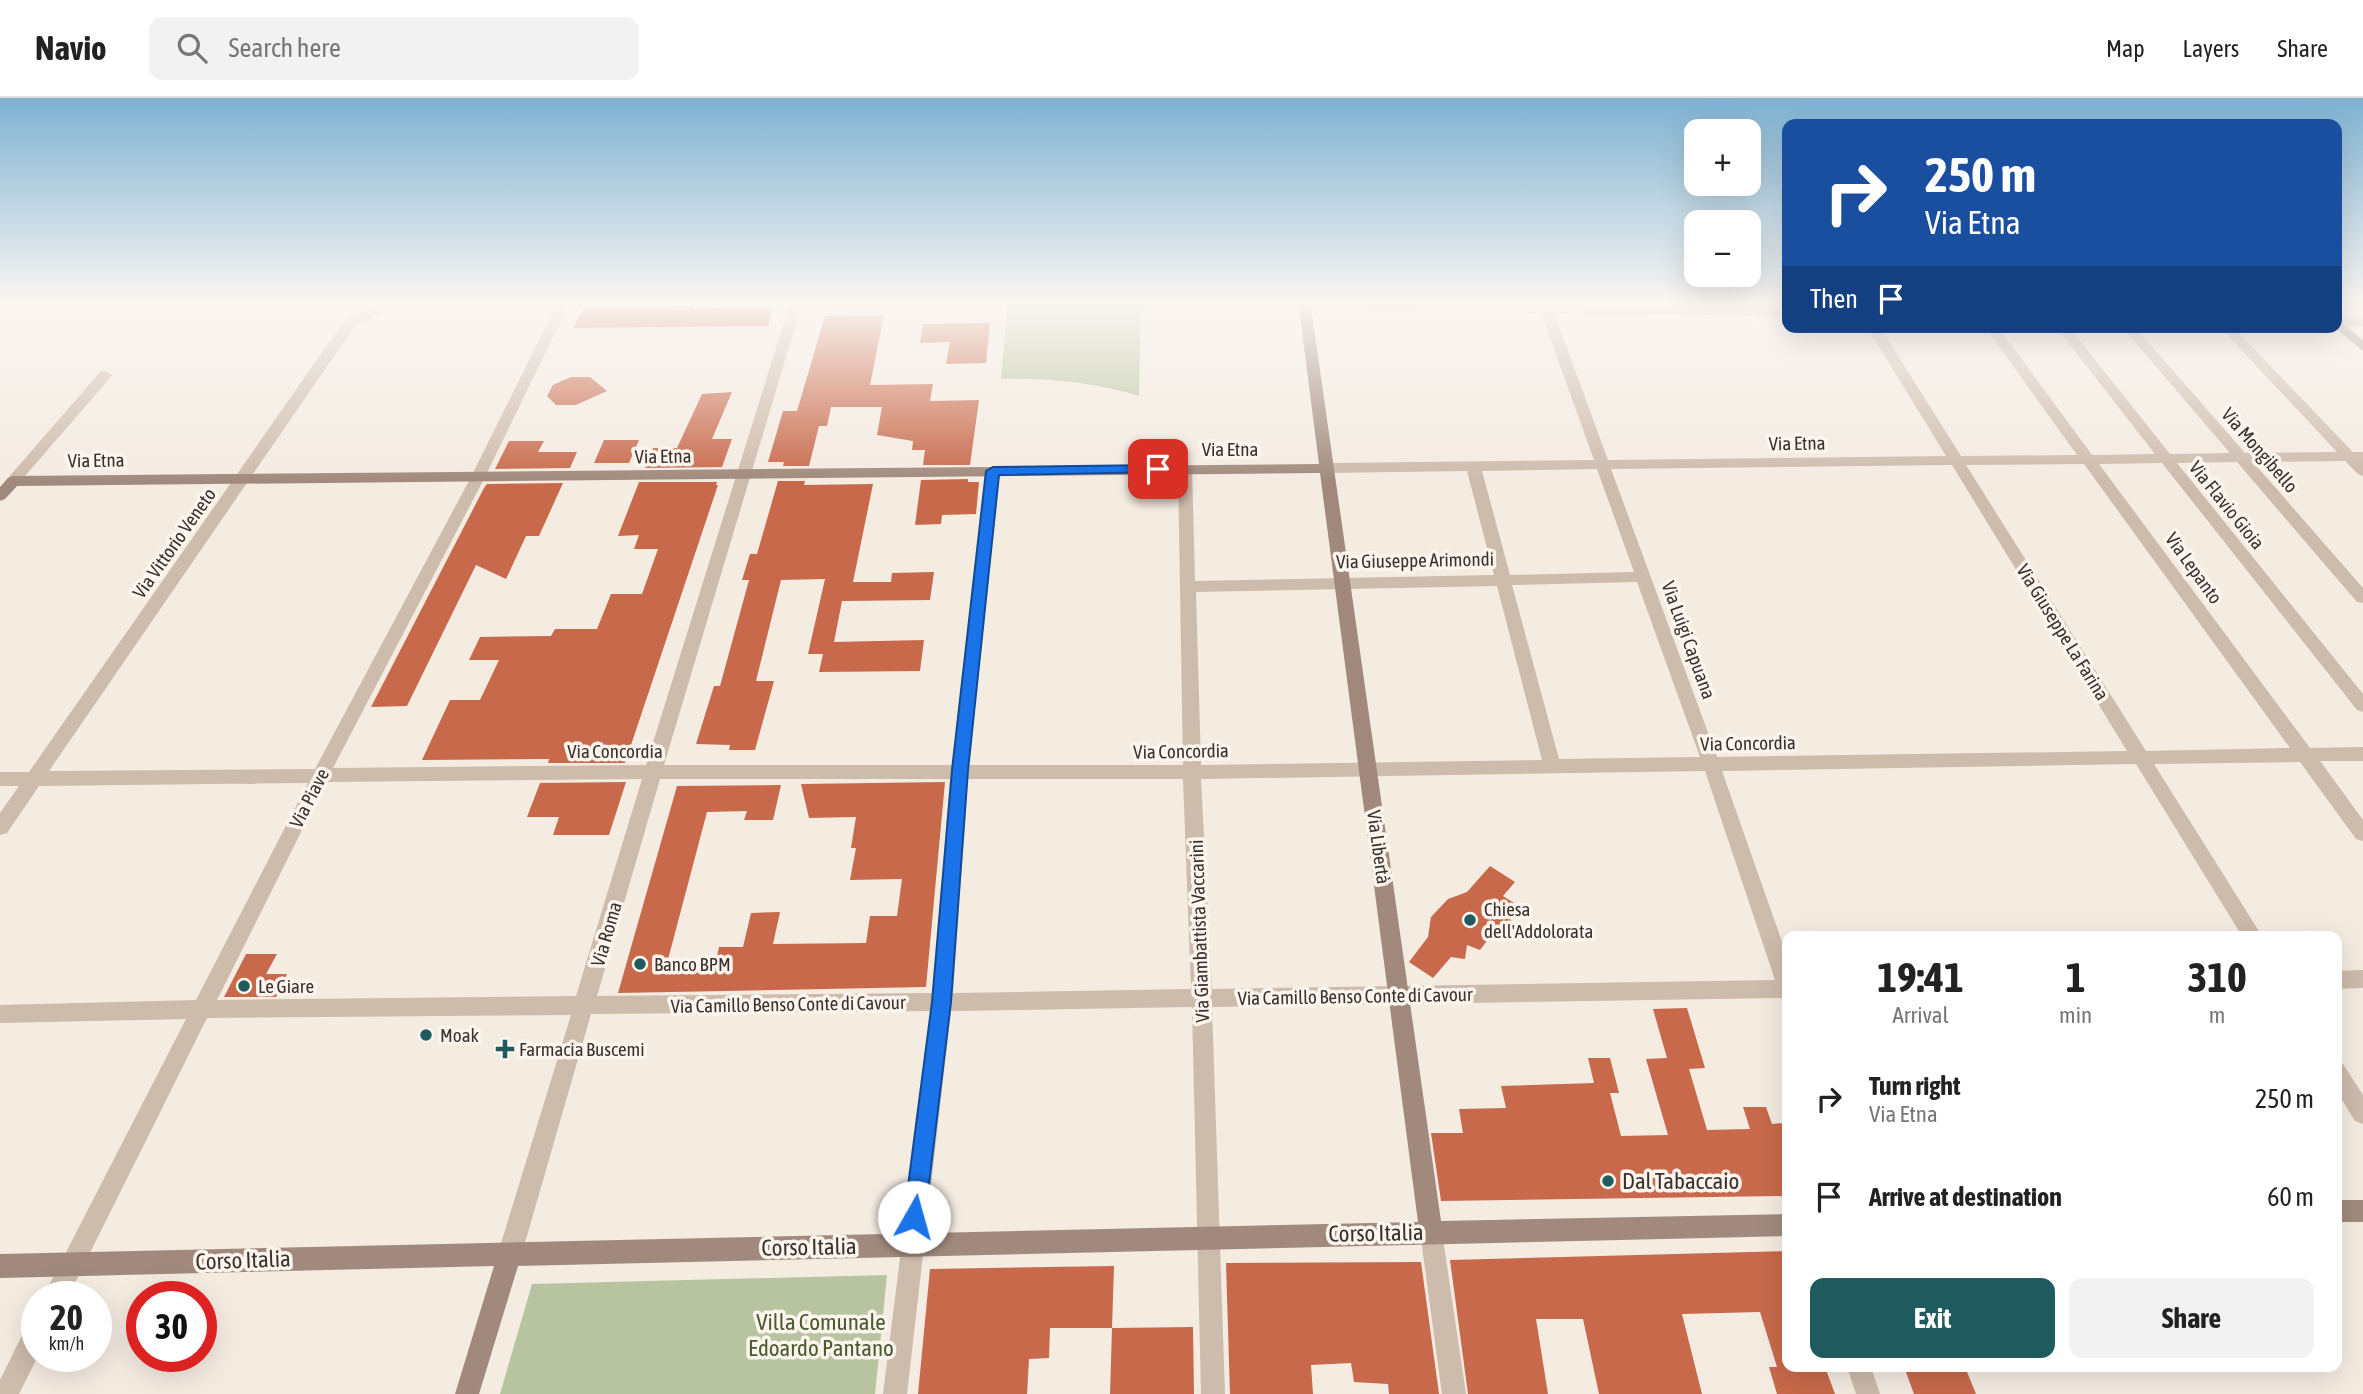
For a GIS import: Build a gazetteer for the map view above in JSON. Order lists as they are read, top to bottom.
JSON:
{
  "streets": {
    "street": [
      "Via Etna",
      "Via Mongibello",
      "Via Flavio Gioia",
      "Via Vittorio Veneto",
      "Via Giuseppe Arimondi",
      "Via Lepanto",
      "Via Giuseppe La Farina",
      "Via Luigi Capuana",
      "Via Concordia",
      "Via Piave",
      "Via Libertà",
      "Via Giambattista Vaccarini",
      "Via Roma",
      "Via Camillo Benso Conte di Cavour",
      "Corso Italia"
    ]
  },
  "crossings": [
    ["Via Etna", "Via Mongibello"],
    ["Via Etna", "Via Flavio Gioia"],
    ["Via Etna", "Via Vittorio Veneto"],
    ["Via Etna", "Via Lepanto"],
    ["Via Etna", "Via Giuseppe La Farina"],
    ["Via Etna", "Via Luigi Capuana"],
    ["Via Etna", "Via Piave"],
    ["Via Etna", "Via Libertà"],
    ["Via Etna", "Via Giambattista Vaccarini"],
    ["Via Etna", "Via Roma"],
    ["Via Vittorio Veneto", "Via Concordia"],
    ["Via Giuseppe Arimondi", "Via Luigi Capuana"],
    ["Via Giuseppe Arimondi", "Via Libertà"],
    ["Via Giuseppe Arimondi", "Via Giambattista Vaccarini"],
    ["Via Lepanto", "Via Concordia"],
    ["Via Giuseppe La Farina", "Via Concordia"],
    ["Via Luigi Capuana", "Via Concordia"],
    ["Via Concordia", "Via Piave"],
    ["Via Concordia", "Via Libertà"],
    ["Via Concordia", "Via Giambattista Vaccarini"],
    ["Via Concordia", "Via Roma"],
    ["Via Piave", "Via Camillo Benso Conte di Cavour"],
    ["Via Piave", "Corso Italia"],
    ["Via Libertà", "Via Camillo Benso Conte di Cavour"],
    ["Via Libertà", "Corso Italia"],
    ["Via Giambattista Vaccarini", "Via Camillo Benso Conte di Cavour"],
    ["Via Giambattista Vaccarini", "Corso Italia"],
    ["Via Roma", "Via Camillo Benso Conte di Cavour"],
    ["Via Roma", "Corso Italia"]
  ],
  "parks": ["Villa Comunale Edoardo Pantano"],
  "places": {
    "other": [
      "Chiesa dell'Addolorata",
      "Banco BPM",
      "Le Giare",
      "Moak",
      "Dal Tabaccaio"
    ],
    "health": ["Farmacia Buscemi"]
  },
  "page": {
    "header": "Navio",
    "search": "Search here",
    "nav": ["Map", "Layers", "Share"],
    "map_buttons": ["+", "−"],
    "turn": ["250 m", "Via Etna"],
    "then": "Then",
    "eta": [
      "19:41",
      "Arrival",
      "1",
      "min",
      "310",
      "m"
    ],
    "list": [
      {
        "name": "Turn right",
        "note": "Via Etna",
        "value": "250 m"
      },
      {
        "name": "Arrive at destination",
        "value": "60 m"
      }
    ],
    "buttons": ["Exit", "Share"],
    "speed": "20 km/h",
    "limit": "30"
  }
}
